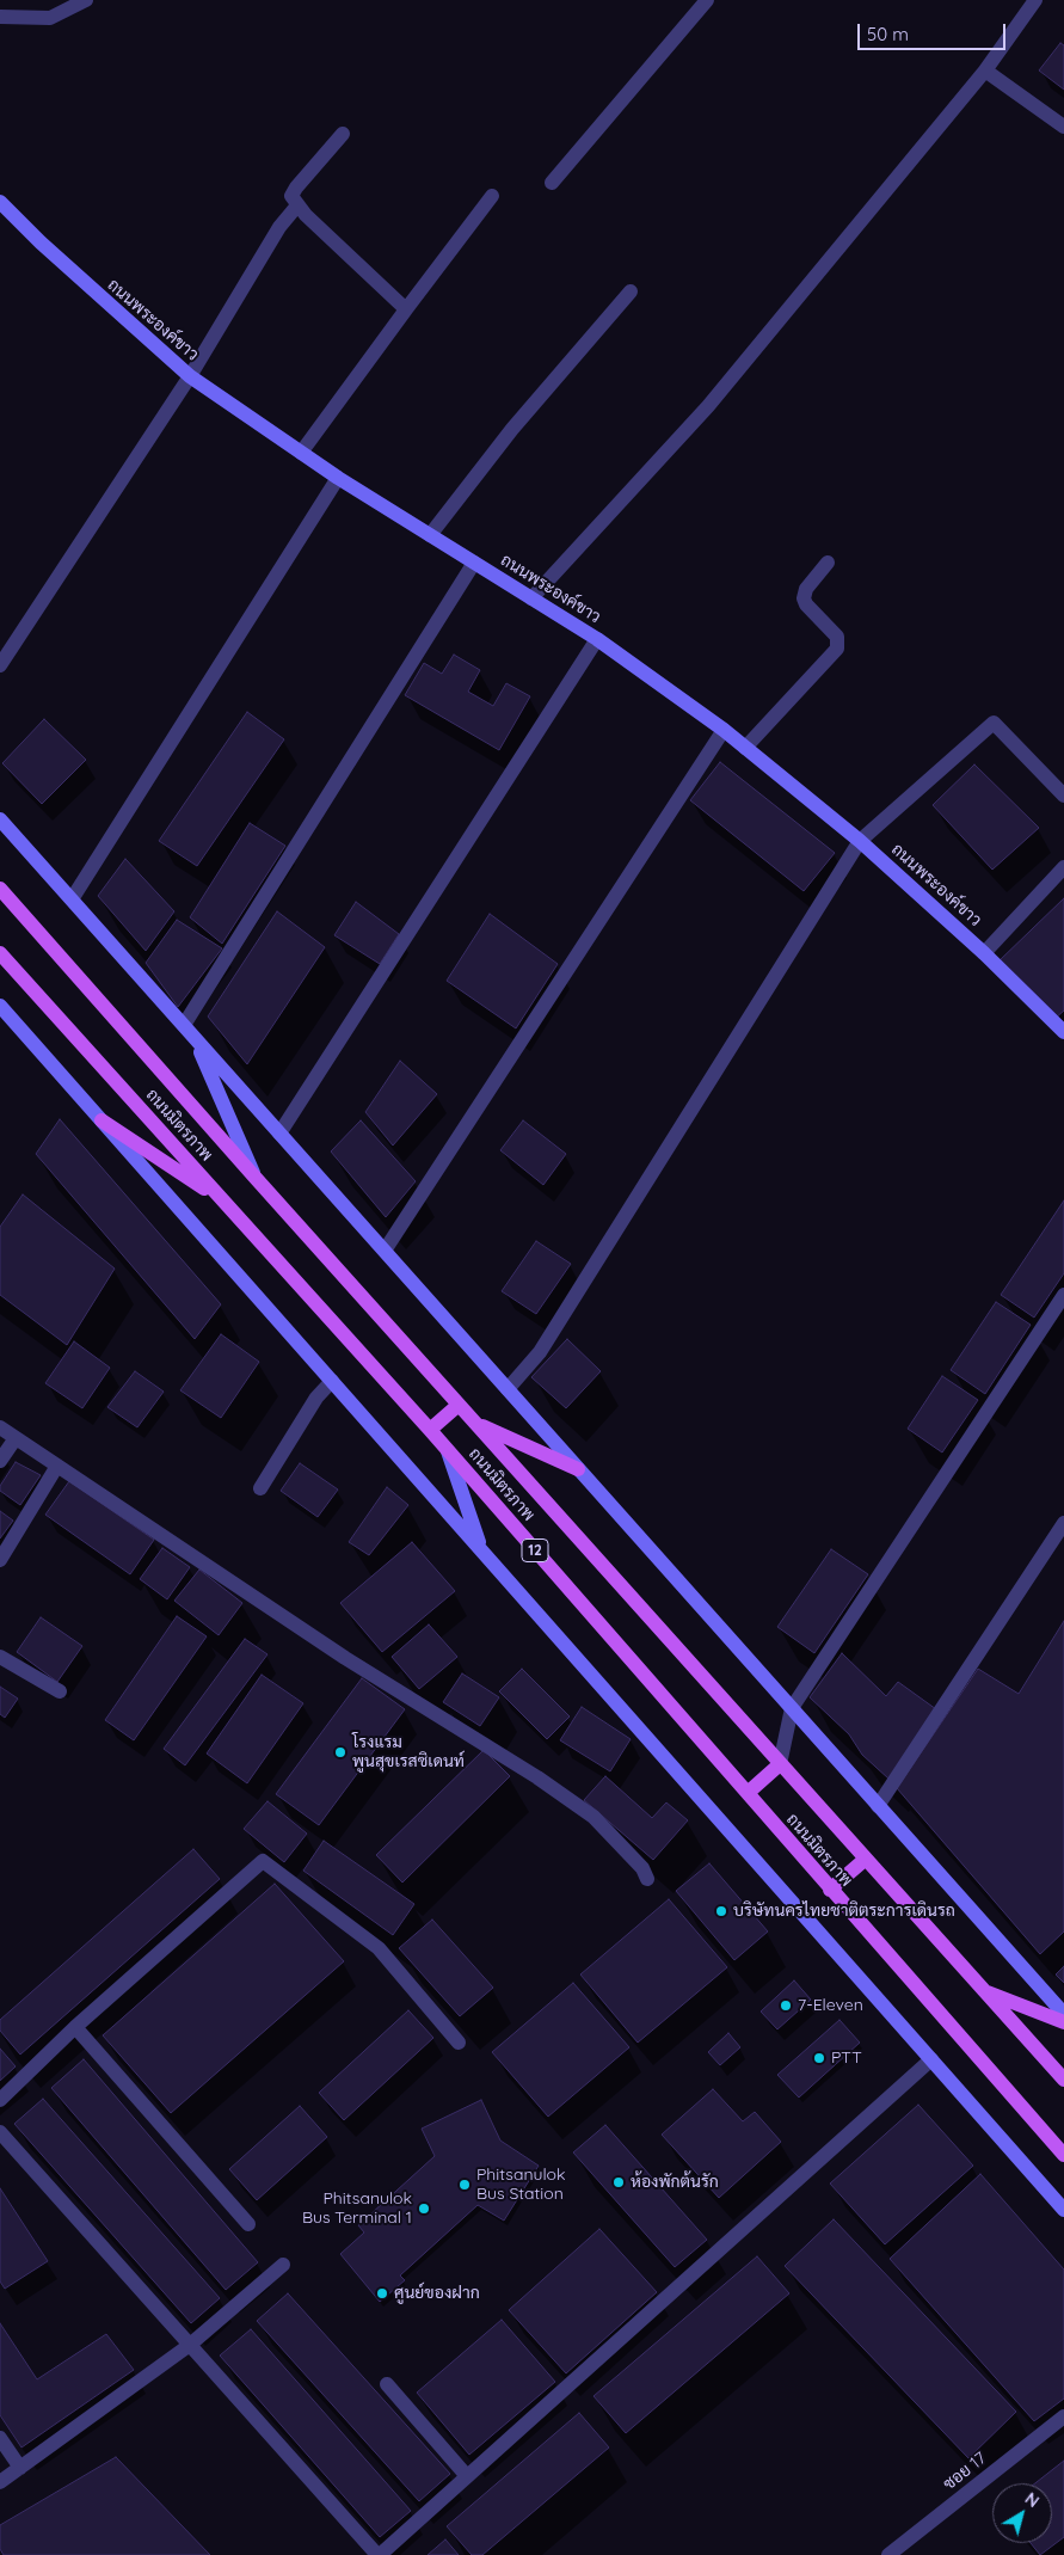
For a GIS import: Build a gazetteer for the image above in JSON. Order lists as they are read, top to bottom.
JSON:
{
  "streets": {
    "main road": ["ถนนพระองค์ขาว", "ถนนมิตรภาพ", "12"],
    "street": ["ซอย 17"]
  },
  "places": [
    "โรงแรม พูนสุขเรสซิเดนท์",
    "บริษัทนครไทยชาติตระการเดินรถ",
    "7-Eleven",
    "PTT",
    "ห้องพักต้นรัก",
    "Phitsanulok Bus Station",
    "Phitsanulok Bus Terminal 1",
    "ศูนย์ของฝาก"
  ],
  "scale_bar": "50 m",
  "north": "top right"
}
